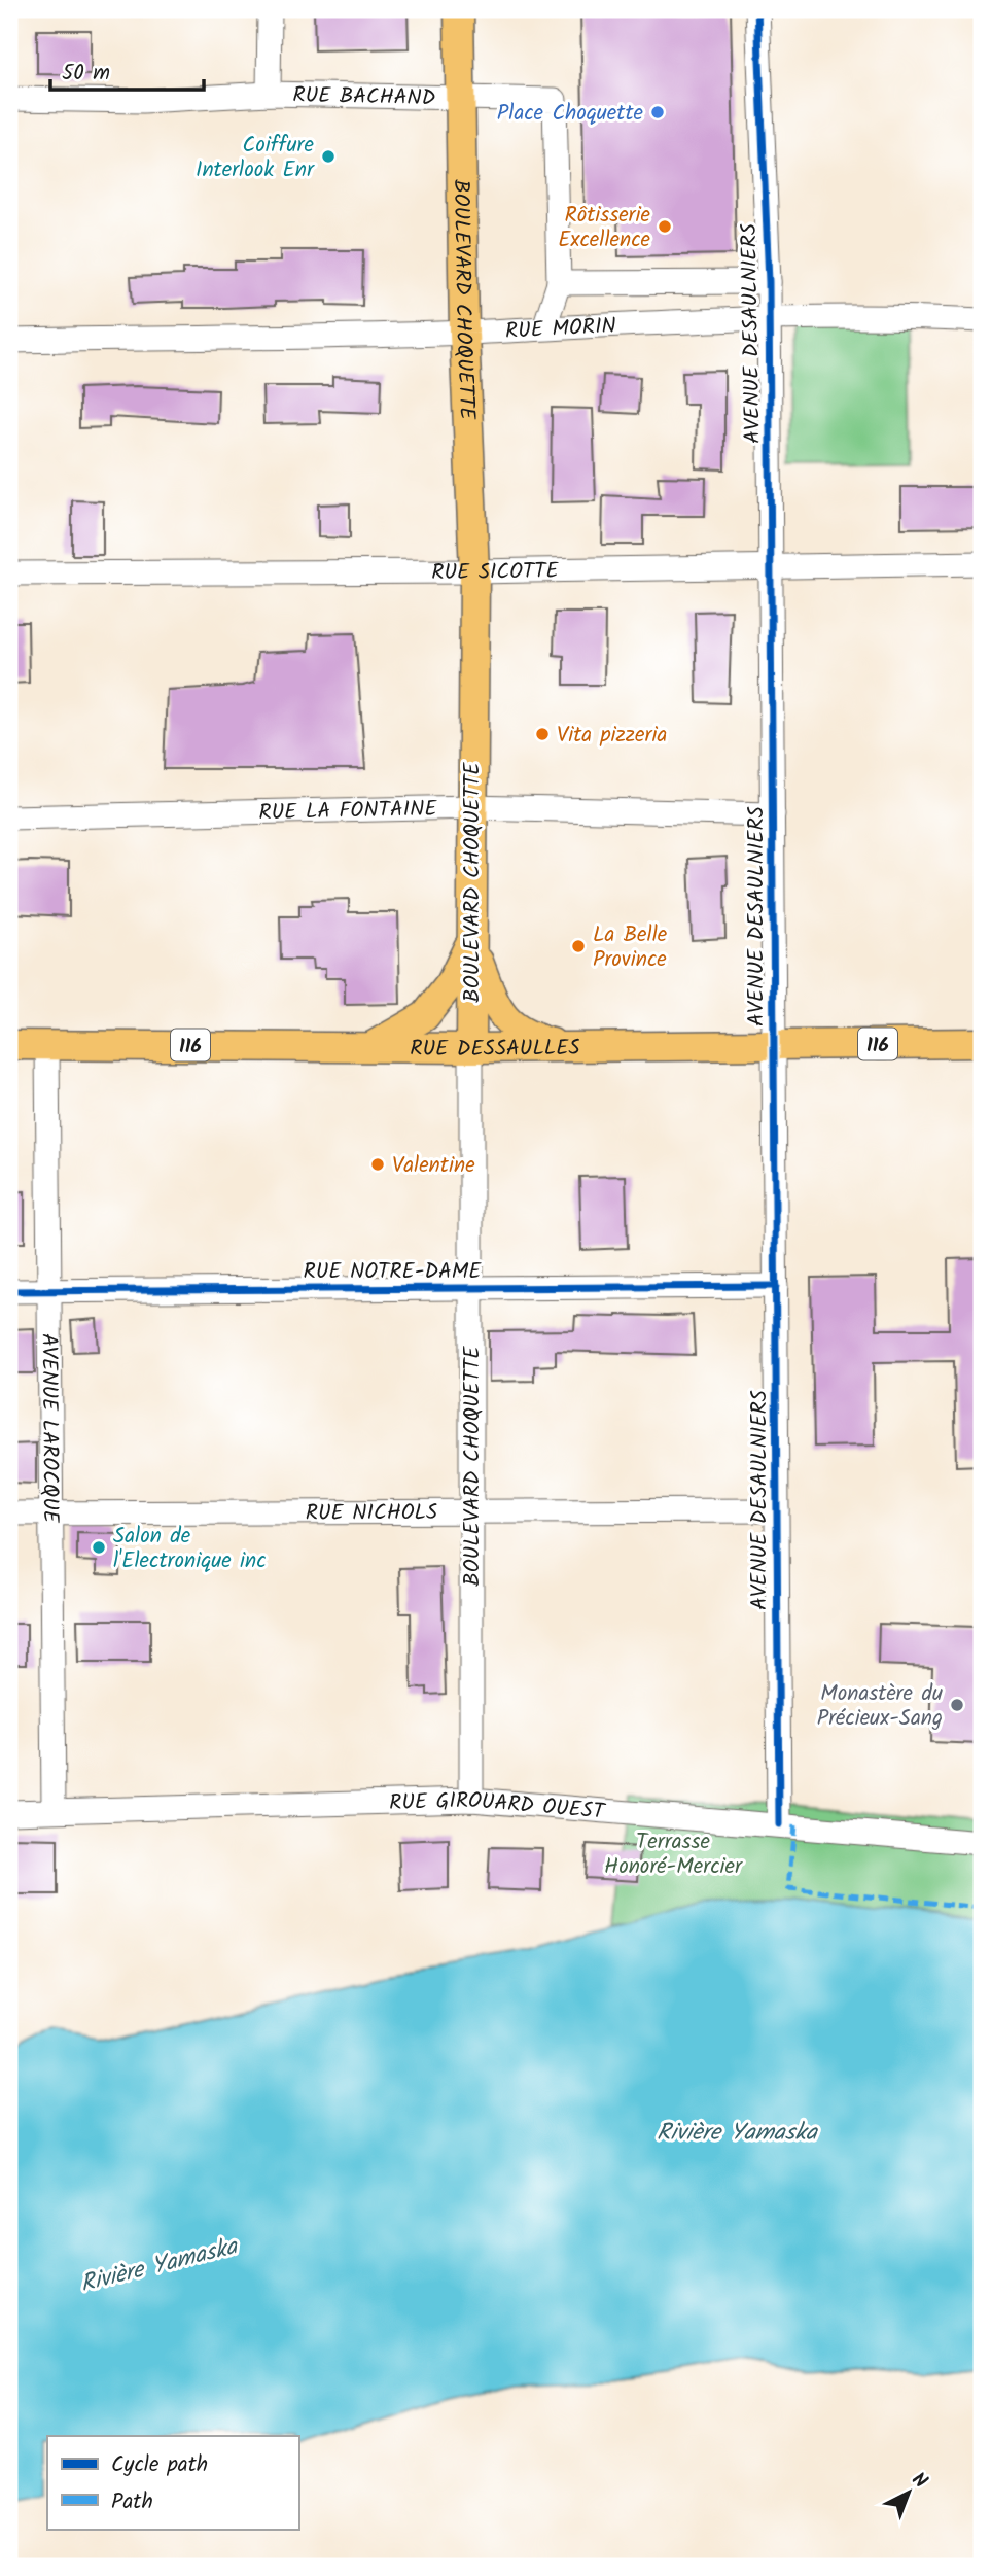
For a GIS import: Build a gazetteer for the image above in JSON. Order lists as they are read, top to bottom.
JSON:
{
  "streets": {
    "main road": ["BOULEVARD CHOQUETTE", "116", "RUE DESSAULLES"],
    "street": [
      "RUE BACHAND",
      "RUE MORIN",
      "AVENUE DESAULNIERS",
      "RUE SICOTTE",
      "RUE LA FONTAINE",
      "RUE NOTRE-DAME",
      "AVENUE LAROCQUE",
      "RUE NICHOLS",
      "RUE GIROUARD OUEST"
    ]
  },
  "crossings": [
    ["RUE BACHAND", "BOULEVARD CHOQUETTE"],
    ["BOULEVARD CHOQUETTE", "RUE MORIN"],
    ["BOULEVARD CHOQUETTE", "RUE SICOTTE"],
    ["BOULEVARD CHOQUETTE", "RUE LA FONTAINE"],
    ["BOULEVARD CHOQUETTE", "RUE DESSAULLES"],
    ["BOULEVARD CHOQUETTE", "RUE NOTRE-DAME"],
    ["BOULEVARD CHOQUETTE", "RUE NICHOLS"],
    ["BOULEVARD CHOQUETTE", "RUE GIROUARD OUEST"],
    ["RUE MORIN", "AVENUE DESAULNIERS"],
    ["AVENUE DESAULNIERS", "RUE SICOTTE"],
    ["AVENUE DESAULNIERS", "RUE LA FONTAINE"],
    ["AVENUE DESAULNIERS", "RUE DESSAULLES"],
    ["AVENUE DESAULNIERS", "RUE NOTRE-DAME"],
    ["AVENUE DESAULNIERS", "RUE NICHOLS"],
    ["AVENUE DESAULNIERS", "RUE GIROUARD OUEST"],
    ["RUE DESSAULLES", "AVENUE LAROCQUE"],
    ["RUE NOTRE-DAME", "AVENUE LAROCQUE"],
    ["AVENUE LAROCQUE", "RUE NICHOLS"],
    ["AVENUE LAROCQUE", "RUE GIROUARD OUEST"]
  ],
  "water": ["Rivière Yamaska"],
  "parks": ["Terrasse Honoré-Mercier"],
  "places": [
    "Place Choquette",
    "Coiffure Interlook Enr",
    "Rôtisserie Excellence",
    "Vita pizzeria",
    "La Belle Province",
    "Valentine",
    "Salon de l'Electronique inc",
    "Monastère du Précieux-Sang"
  ],
  "legend": ["Cycle path", "Path"],
  "scale_bar": "50 m",
  "north": "top right"
}
